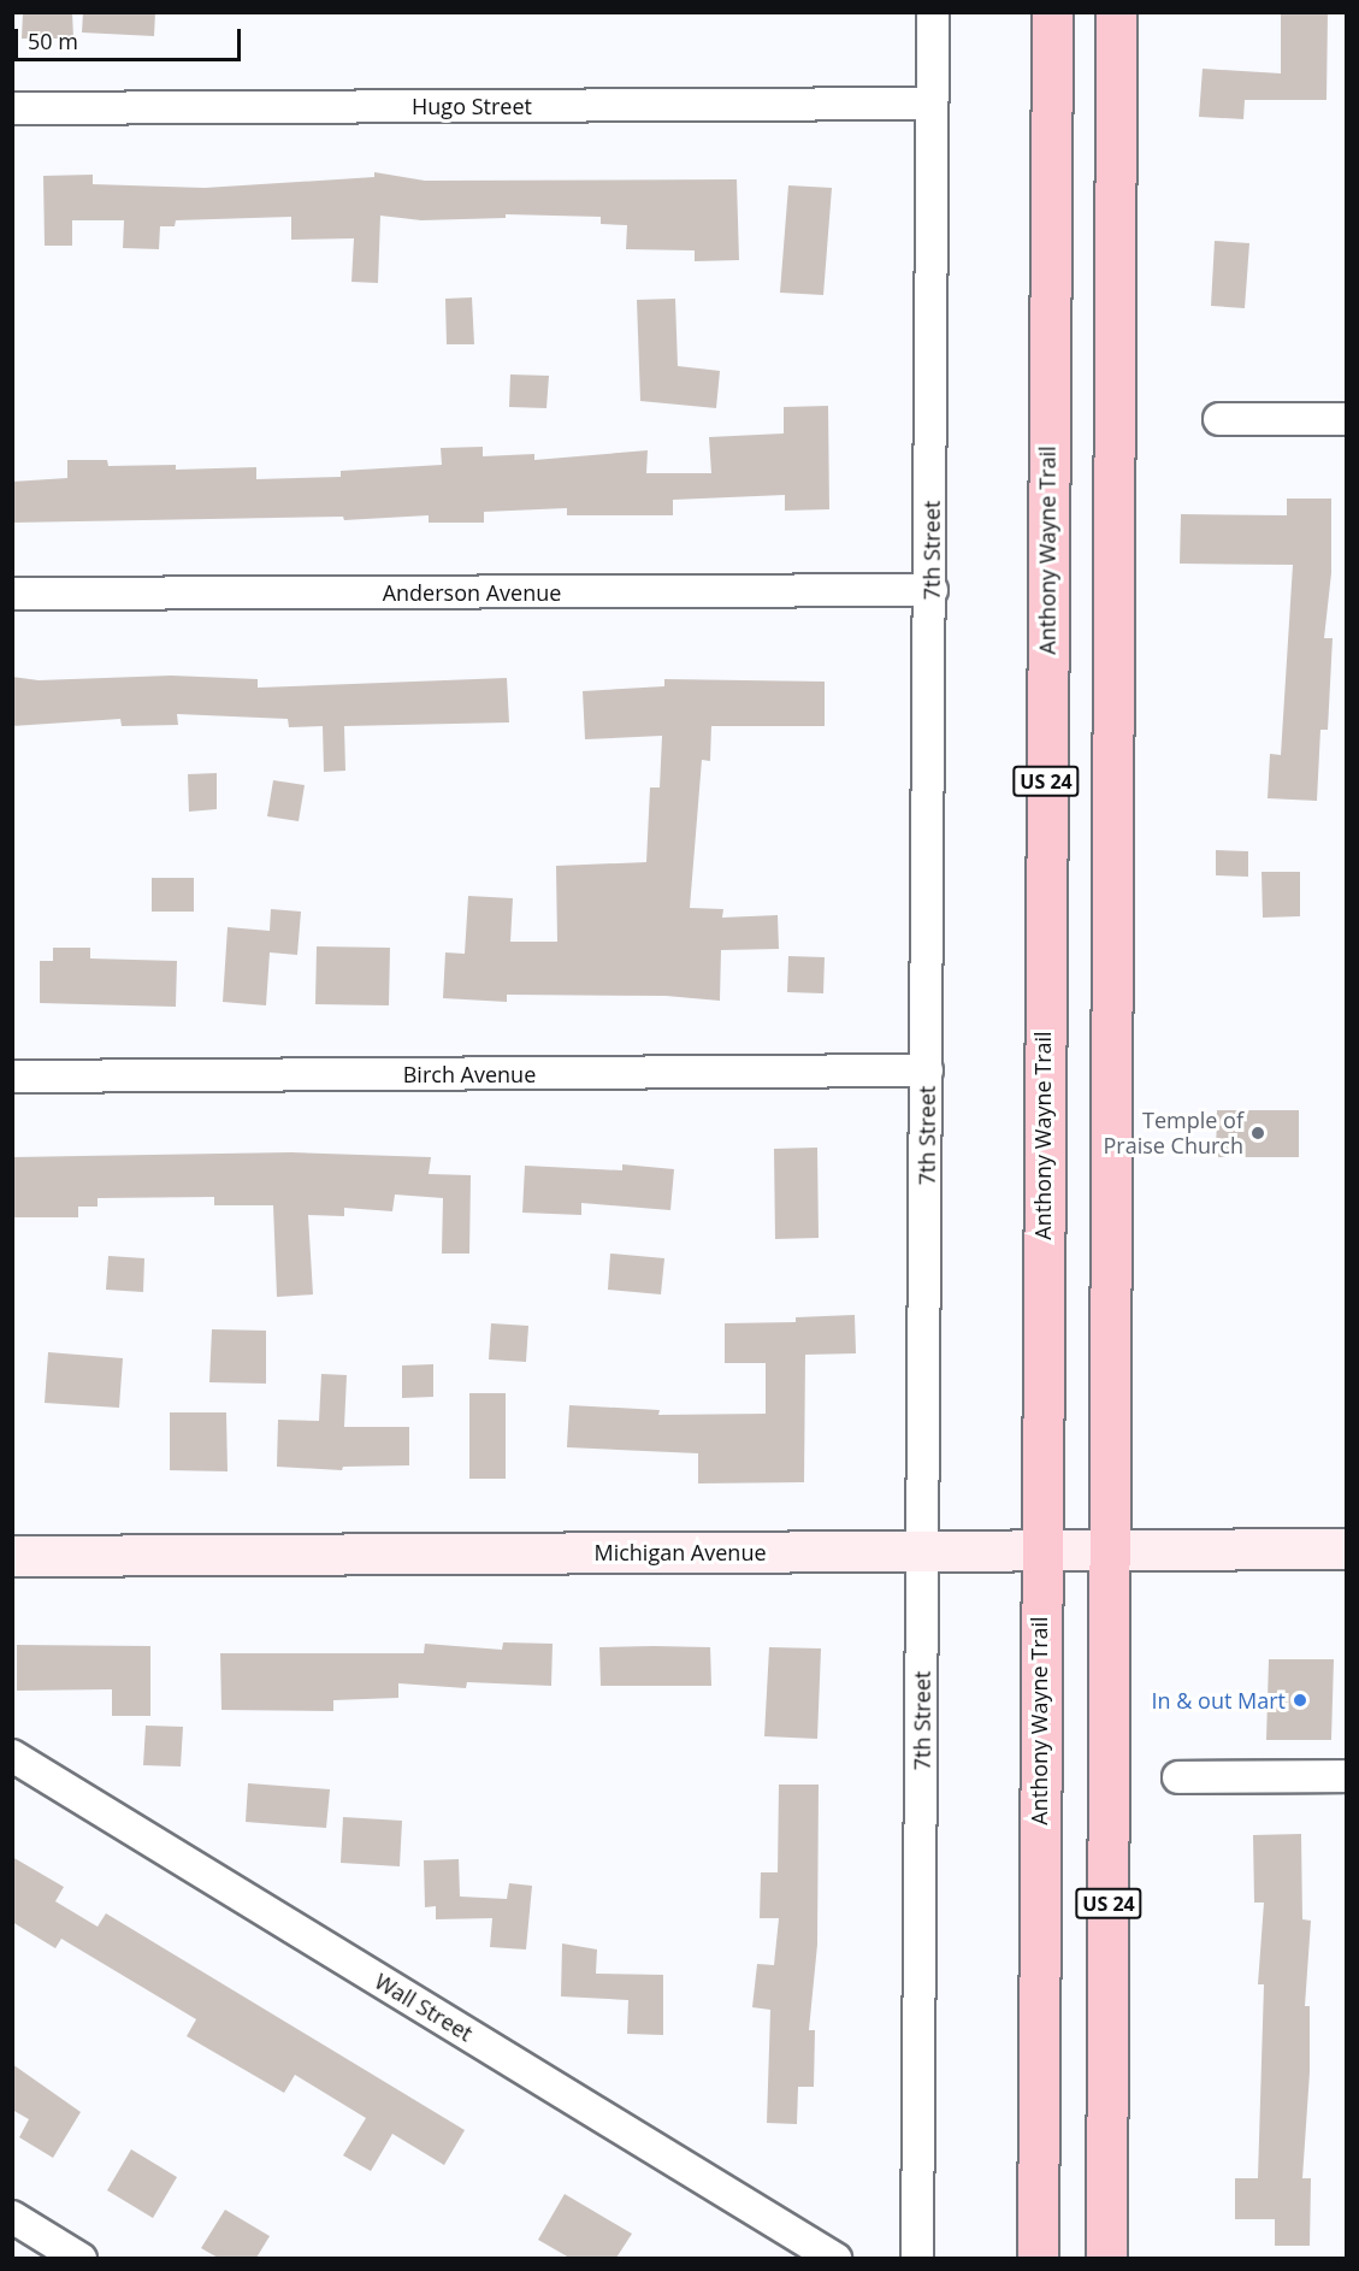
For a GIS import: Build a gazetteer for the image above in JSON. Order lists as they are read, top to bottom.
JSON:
{
  "streets": {
    "highway": ["Anthony Wayne Trail", "US 24"],
    "street": [
      "Hugo Street",
      "7th Street",
      "Anderson Avenue",
      "Birch Avenue",
      "Michigan Avenue",
      "Wall Street"
    ]
  },
  "crossings": [
    ["Hugo Street", "7th Street"],
    ["7th Street", "Anderson Avenue"],
    ["7th Street", "Birch Avenue"],
    ["7th Street", "Michigan Avenue"],
    ["Anthony Wayne Trail", "Michigan Avenue"],
    ["US 24", "Michigan Avenue"]
  ],
  "places": ["Temple of Praise Church", "In & out Mart"],
  "scale_bar": "50 m"
}
